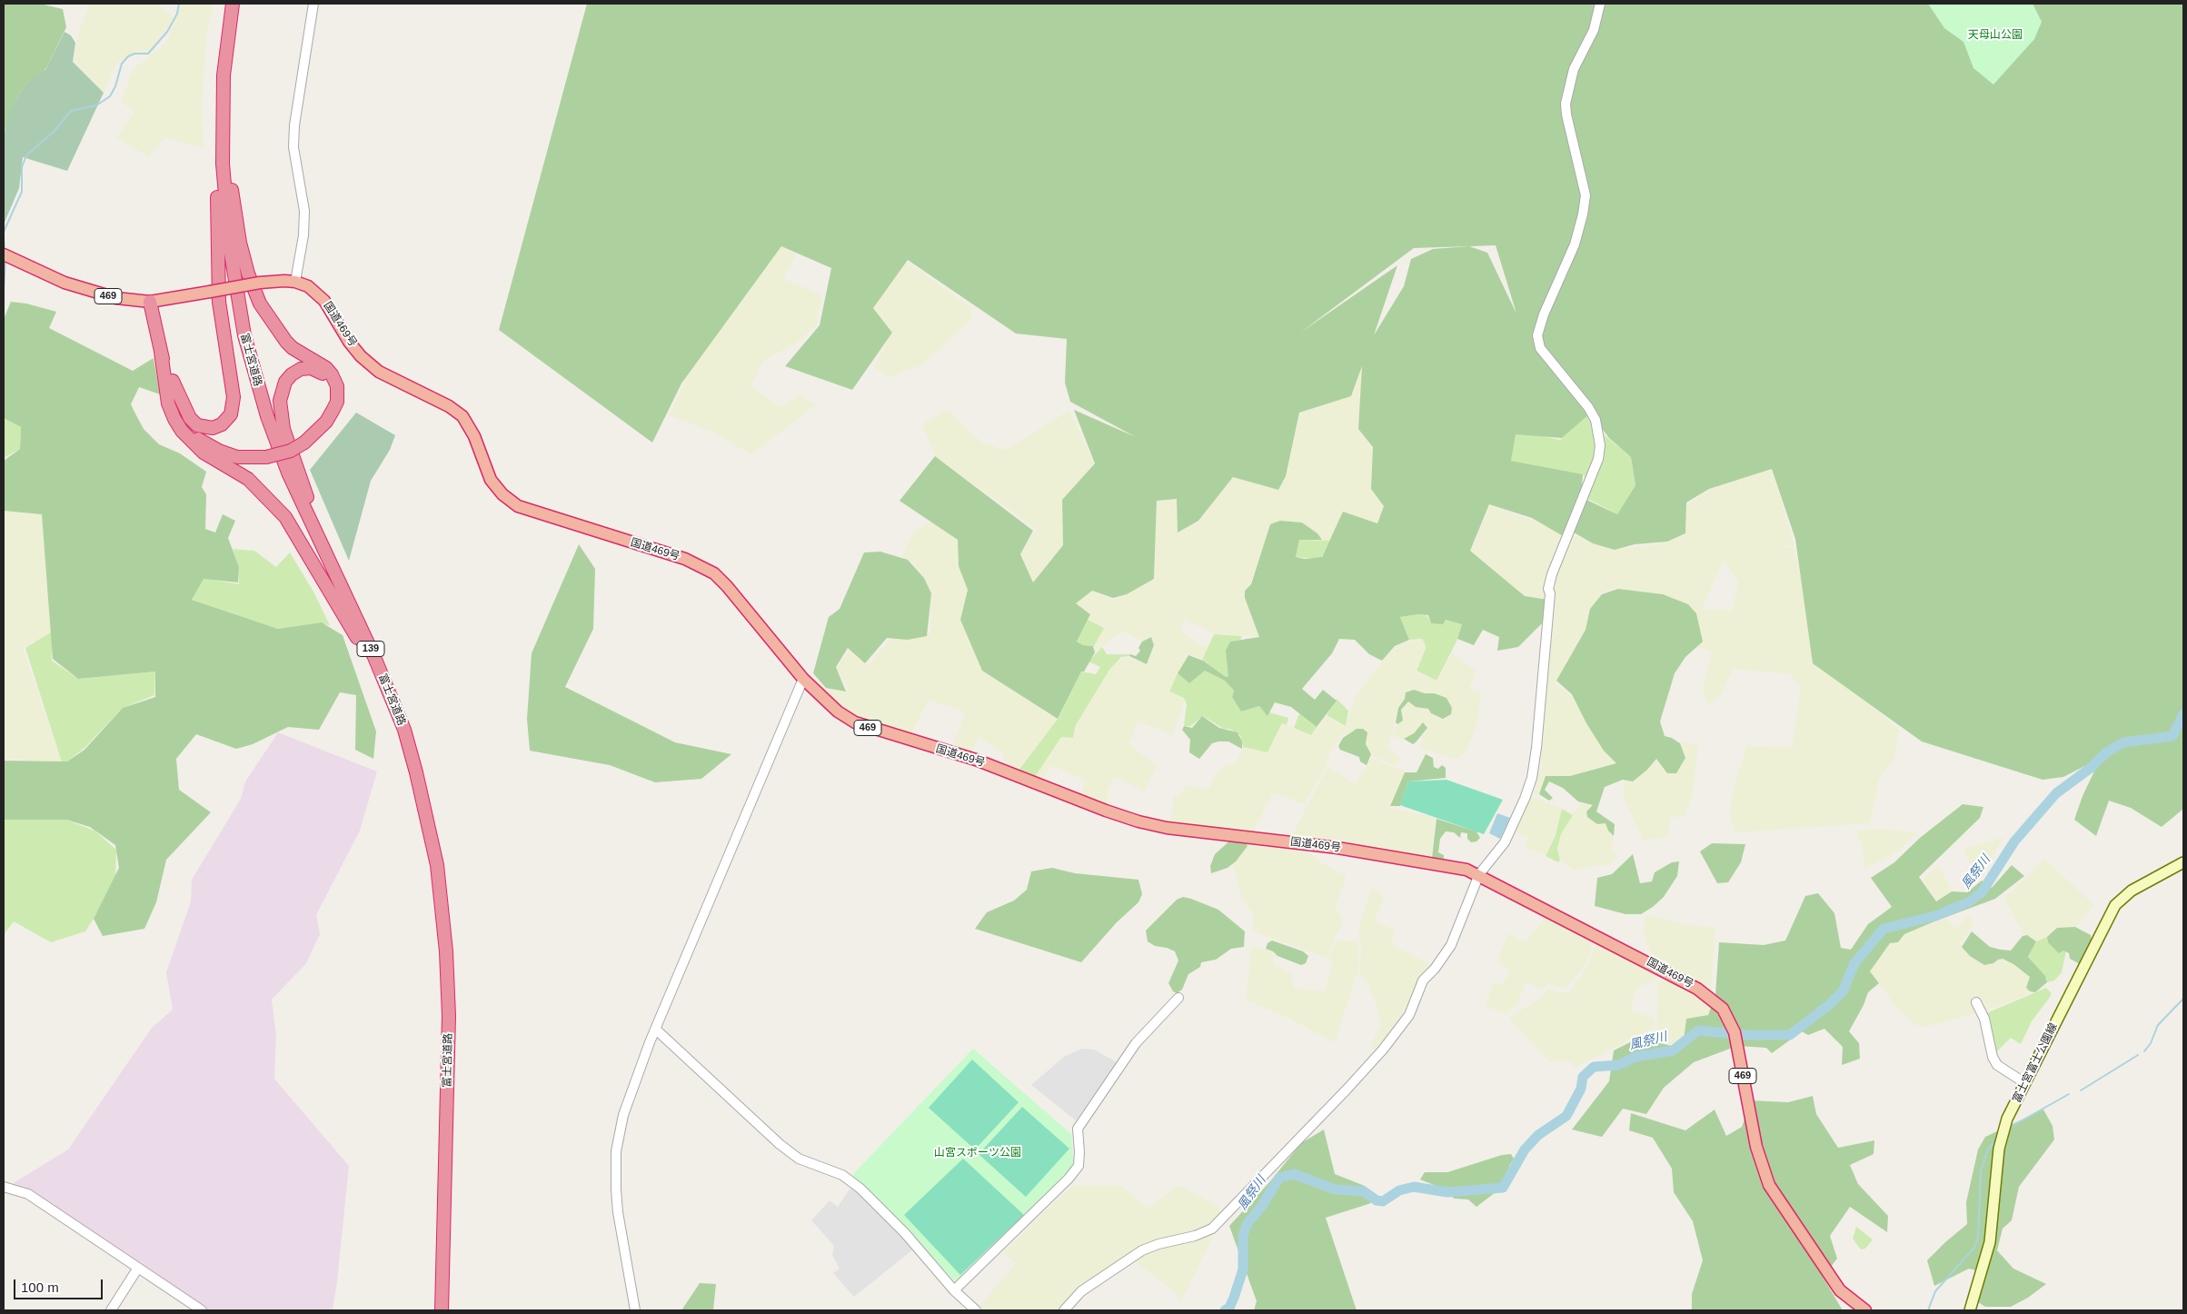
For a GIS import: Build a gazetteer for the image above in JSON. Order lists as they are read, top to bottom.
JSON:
{
  "streets": {
    "highway": [
      "469",
      "国道469号",
      "富士宮道路",
      "139"
    ],
    "main road": ["富士宮富士公園線"]
  },
  "water": ["風祭川"],
  "parks": ["天母山公園", "山宮スポーツ公園"],
  "scale_bar": "100 m"
}
